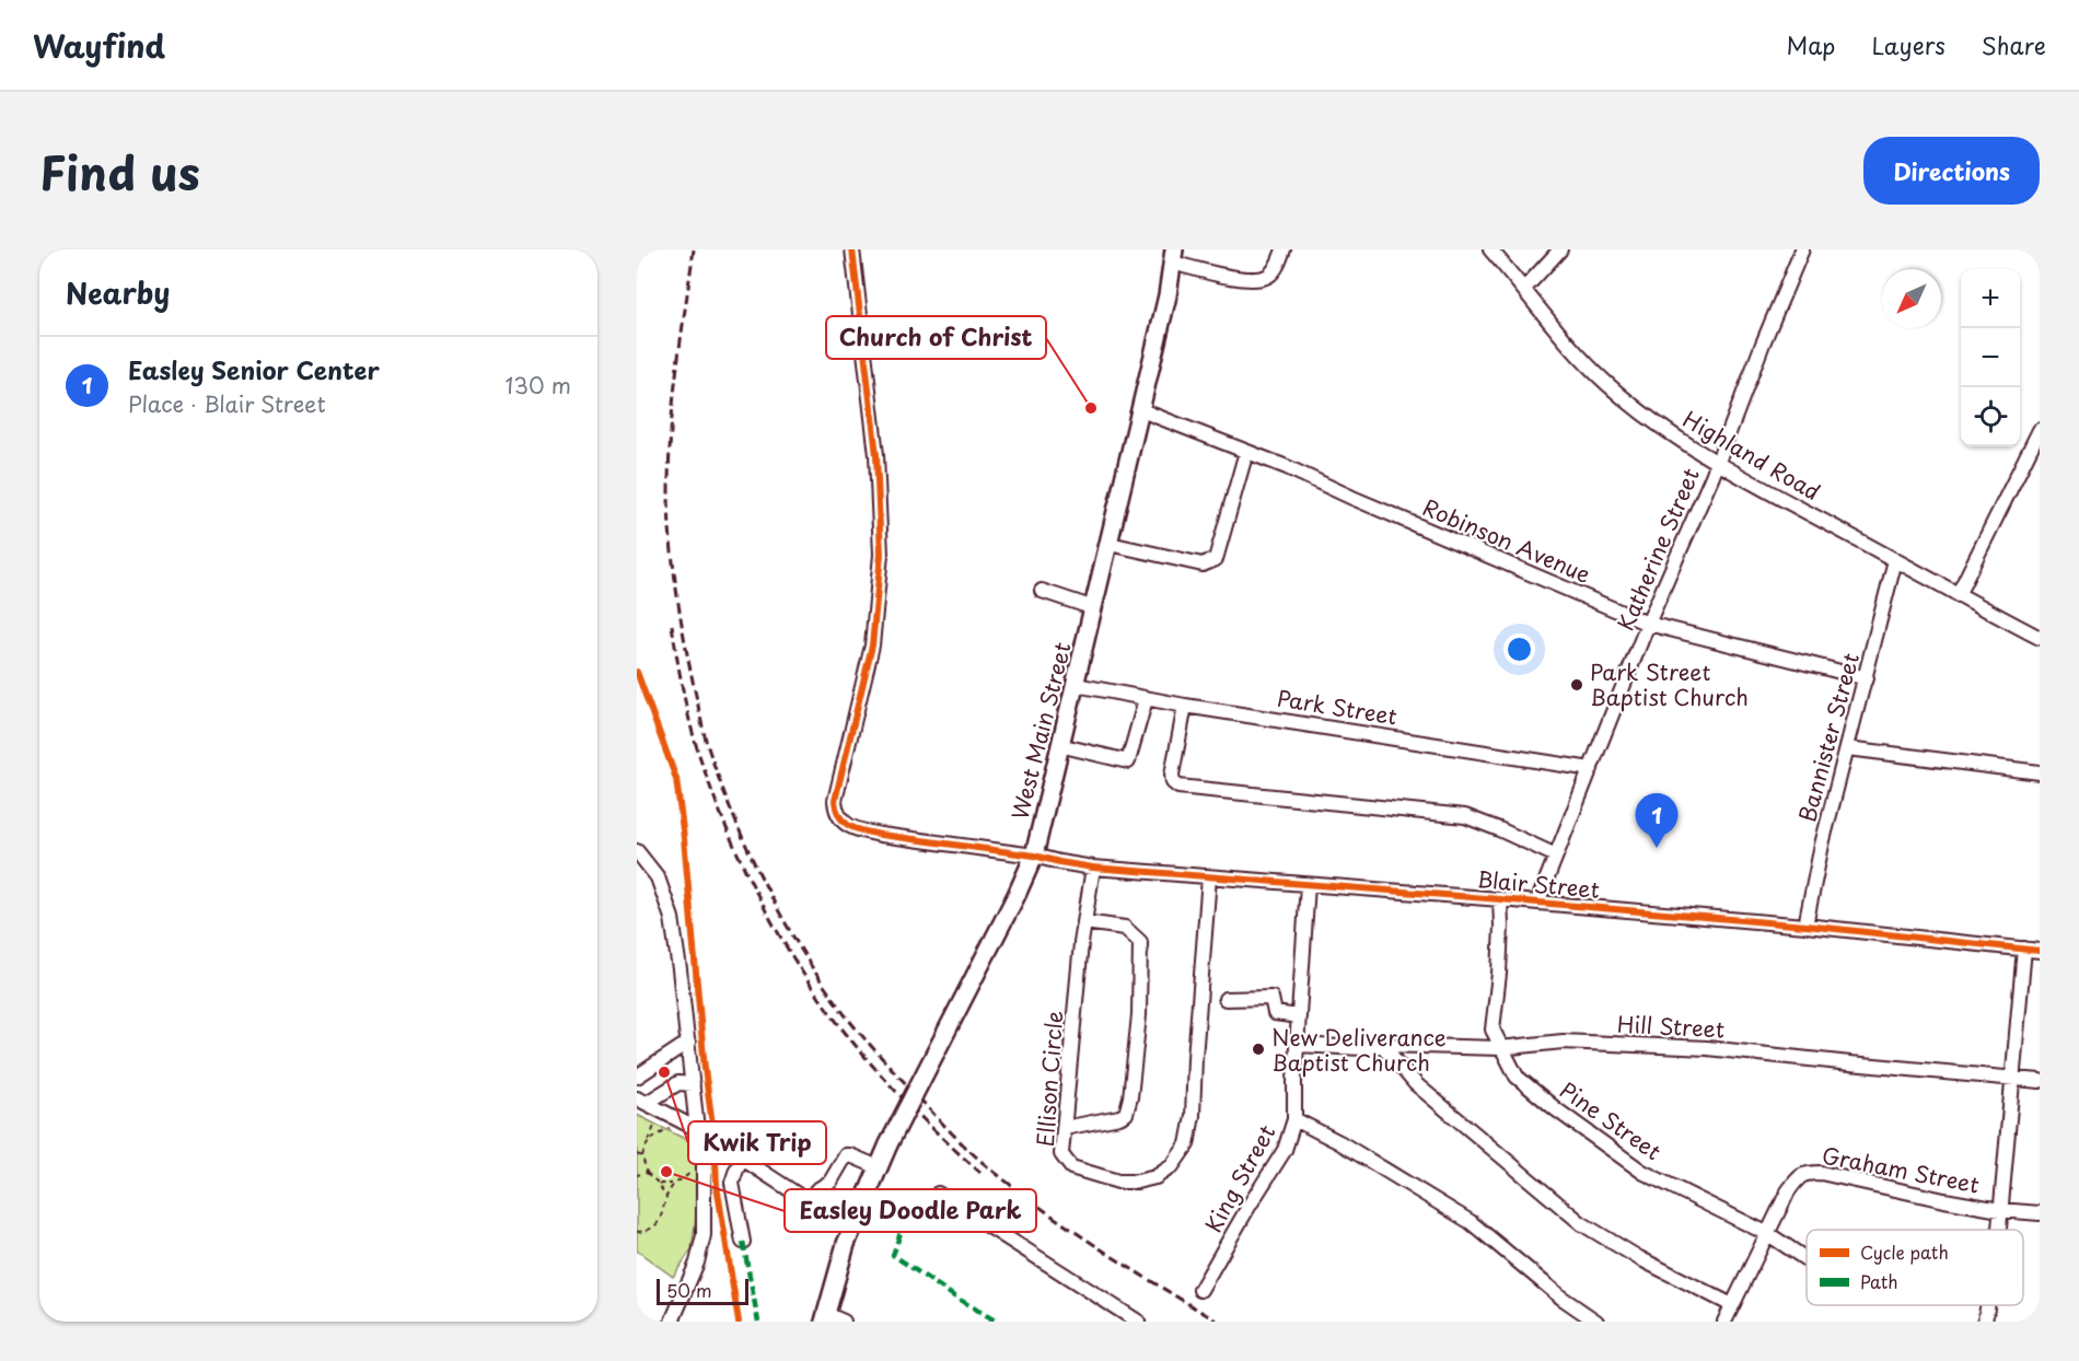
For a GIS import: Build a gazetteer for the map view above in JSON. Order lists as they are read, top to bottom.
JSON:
{
  "streets": {
    "main road": ["West Main Street"],
    "street": [
      "Highland Road",
      "Robinson Avenue",
      "Katherine Street",
      "Park Street",
      "Bannister Street",
      "Blair Street",
      "Hill Street",
      "Ellison Circle",
      "Pine Street",
      "Graham Street",
      "King Street"
    ]
  },
  "crossings": [
    ["Highland Road", "Katherine Street"],
    ["Highland Road", "Bannister Street"],
    ["Robinson Avenue", "Katherine Street"],
    ["Robinson Avenue", "West Main Street"],
    ["Robinson Avenue", "Bannister Street"],
    ["Katherine Street", "Park Street"],
    ["Katherine Street", "Blair Street"],
    ["Park Street", "West Main Street"],
    ["West Main Street", "Blair Street"],
    ["Bannister Street", "Blair Street"],
    ["Blair Street", "Ellison Circle"],
    ["Blair Street", "Pine Street"],
    ["Blair Street", "King Street"],
    ["Hill Street", "Pine Street"],
    ["Hill Street", "King Street"],
    ["Pine Street", "Graham Street"]
  ],
  "places": [
    "Church of Christ",
    "Park Street Baptist Church",
    "New Deliverance Baptist Church",
    "Kwik Trip",
    "Easley Doodle Park"
  ],
  "legend": ["Cycle path", "Path"],
  "scale_bar": "50 m",
  "north": "bottom left",
  "page": {
    "header": "Wayfind",
    "nav": ["Map", "Layers", "Share"],
    "title": "Find us",
    "buttons": "Directions",
    "heading": "Nearby",
    "map_buttons": ["+", "−"],
    "list": [
      {
        "mark": "1",
        "name": "Easley Senior Center",
        "note": "Place · Blair Street",
        "value": "130 m"
      }
    ],
    "pins": "1",
    "scale": "50 m"
  }
}
